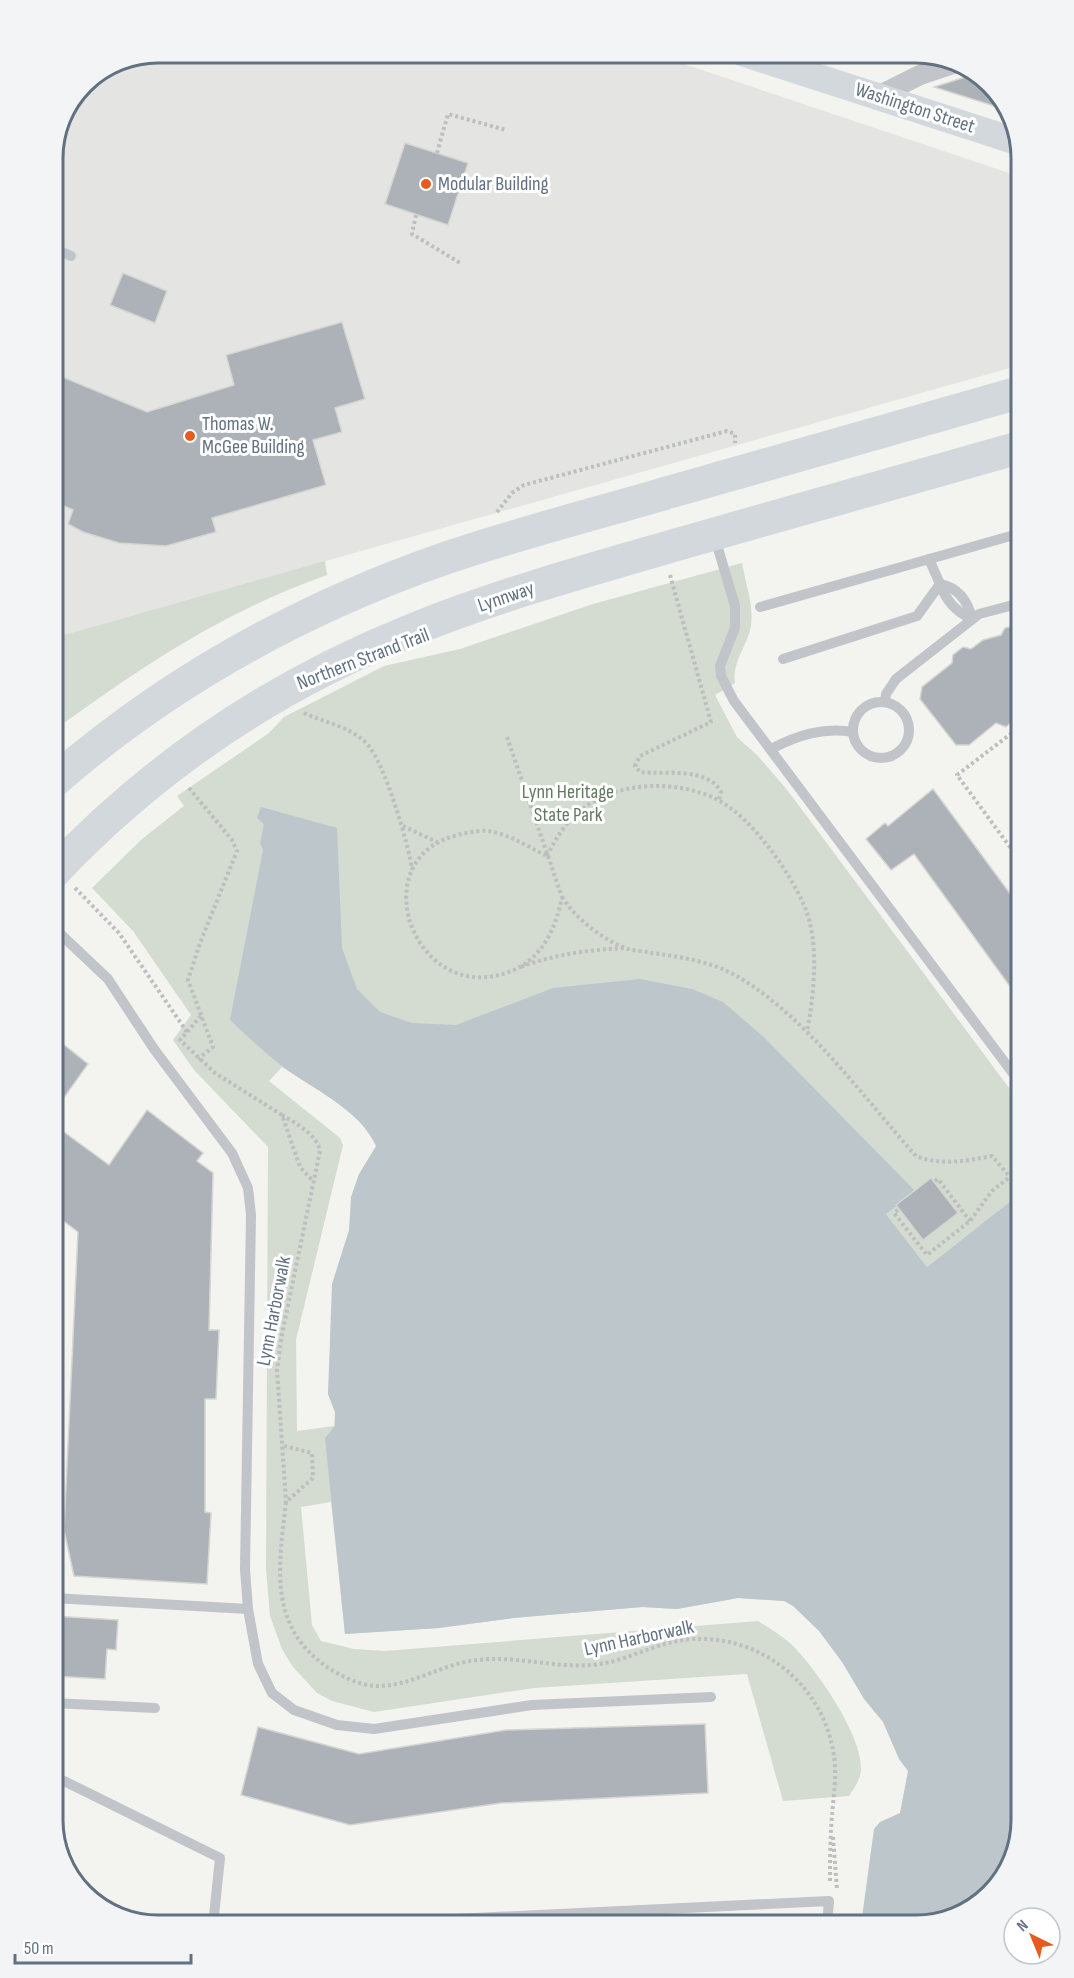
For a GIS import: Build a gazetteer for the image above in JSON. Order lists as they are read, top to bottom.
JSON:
{
  "streets": {
    "highway": ["Lynnway"],
    "main road": ["Washington Street"],
    "path": ["Lynn Harborwalk"]
  },
  "parks": ["Lynn Heritage State Park"],
  "places": ["Modular Building", "Thomas W. McGee Building"],
  "scale_bar": "50 m",
  "north": "top left"
}
